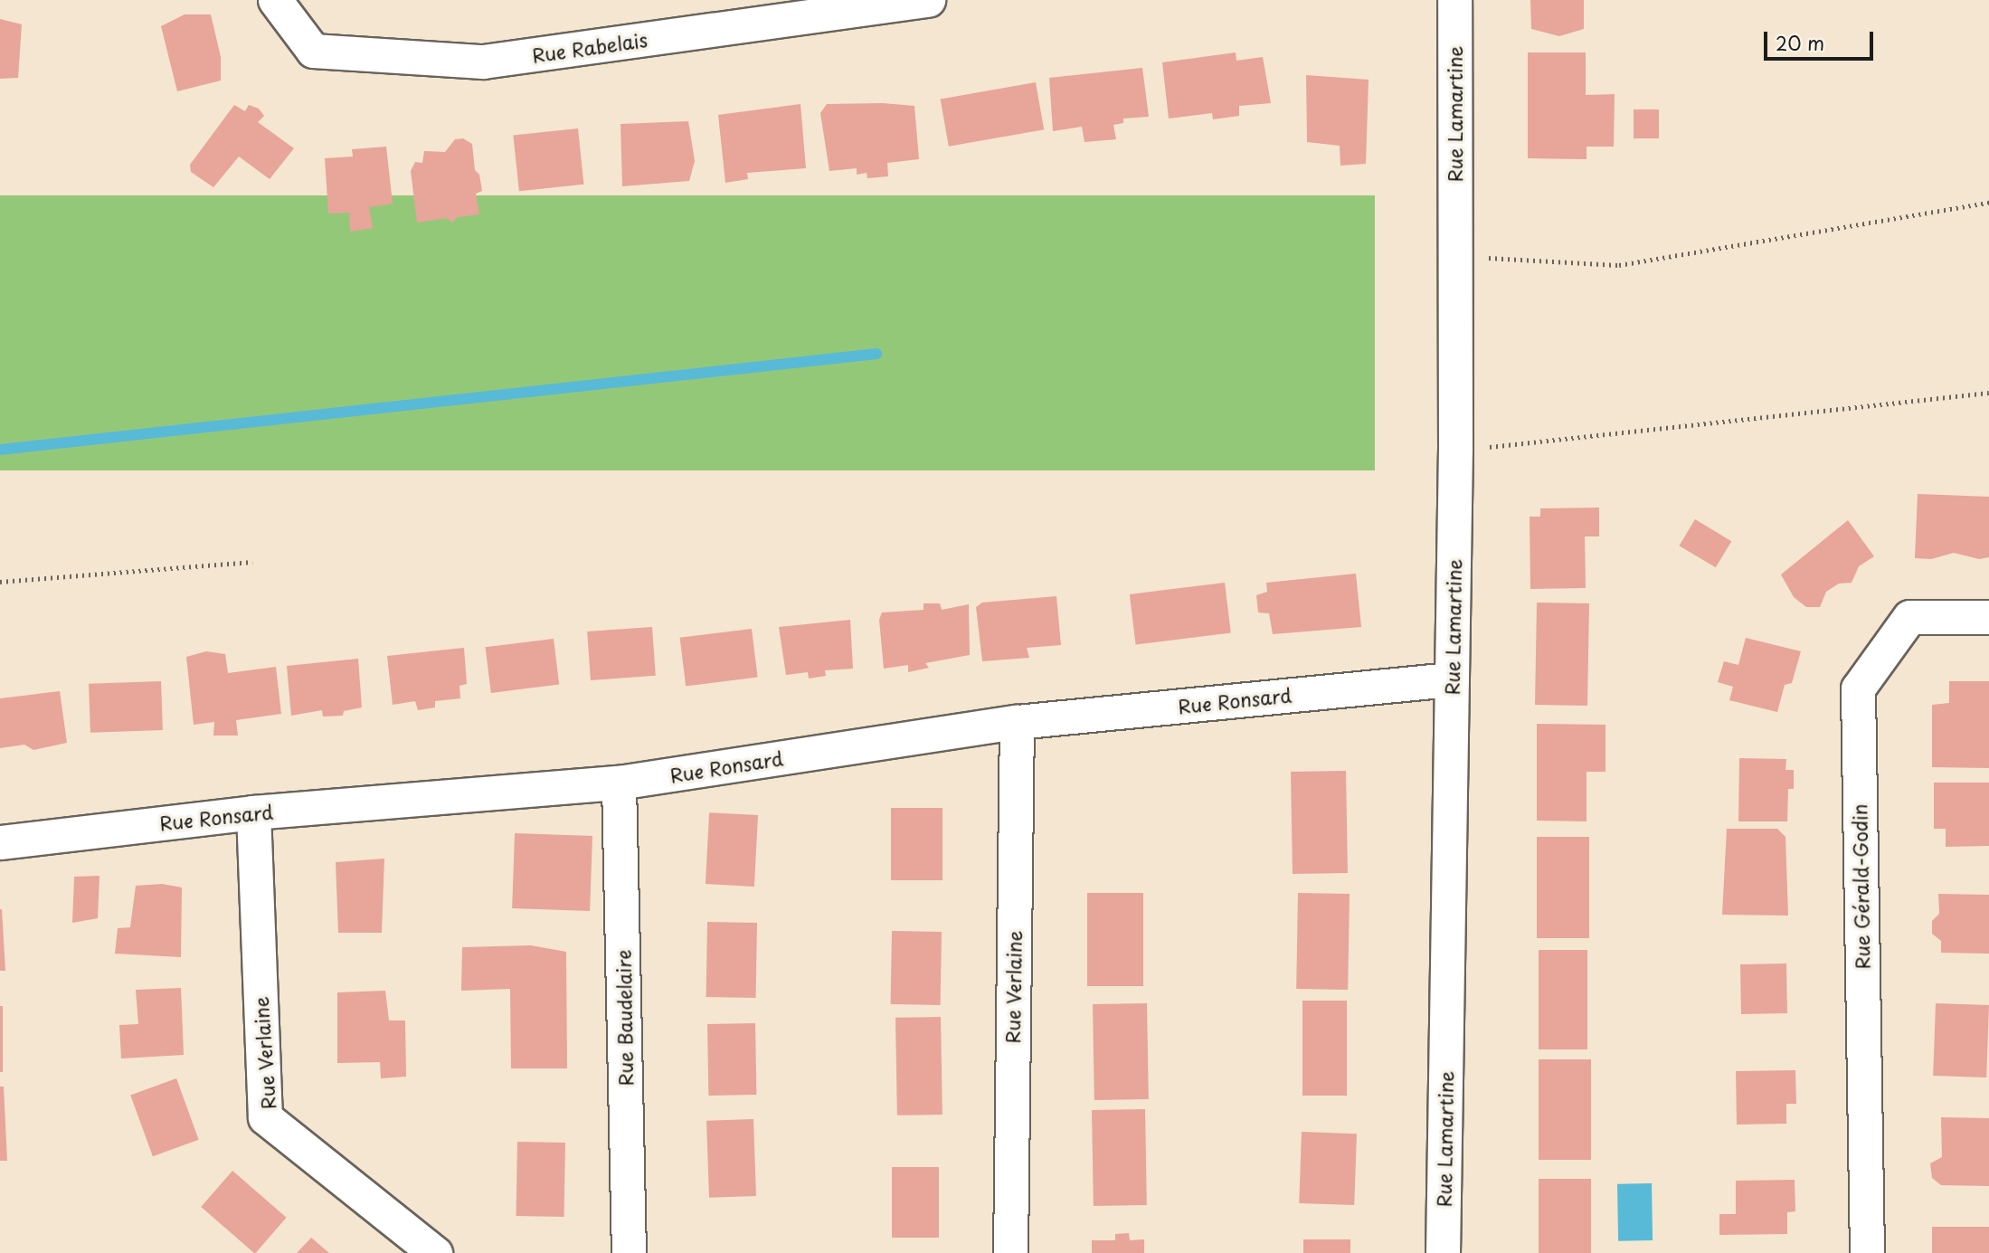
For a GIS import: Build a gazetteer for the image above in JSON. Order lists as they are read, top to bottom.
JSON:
{
  "streets": {
    "street": [
      "Rue Rabelais",
      "Rue Lamartine",
      "Rue Ronsard",
      "Rue Gérald-Godin",
      "Rue Verlaine",
      "Rue Baudelaire"
    ]
  },
  "crossings": [
    ["Rue Lamartine", "Rue Ronsard"],
    ["Rue Ronsard", "Rue Verlaine"],
    ["Rue Ronsard", "Rue Baudelaire"]
  ],
  "scale_bar": "20 m"
}
